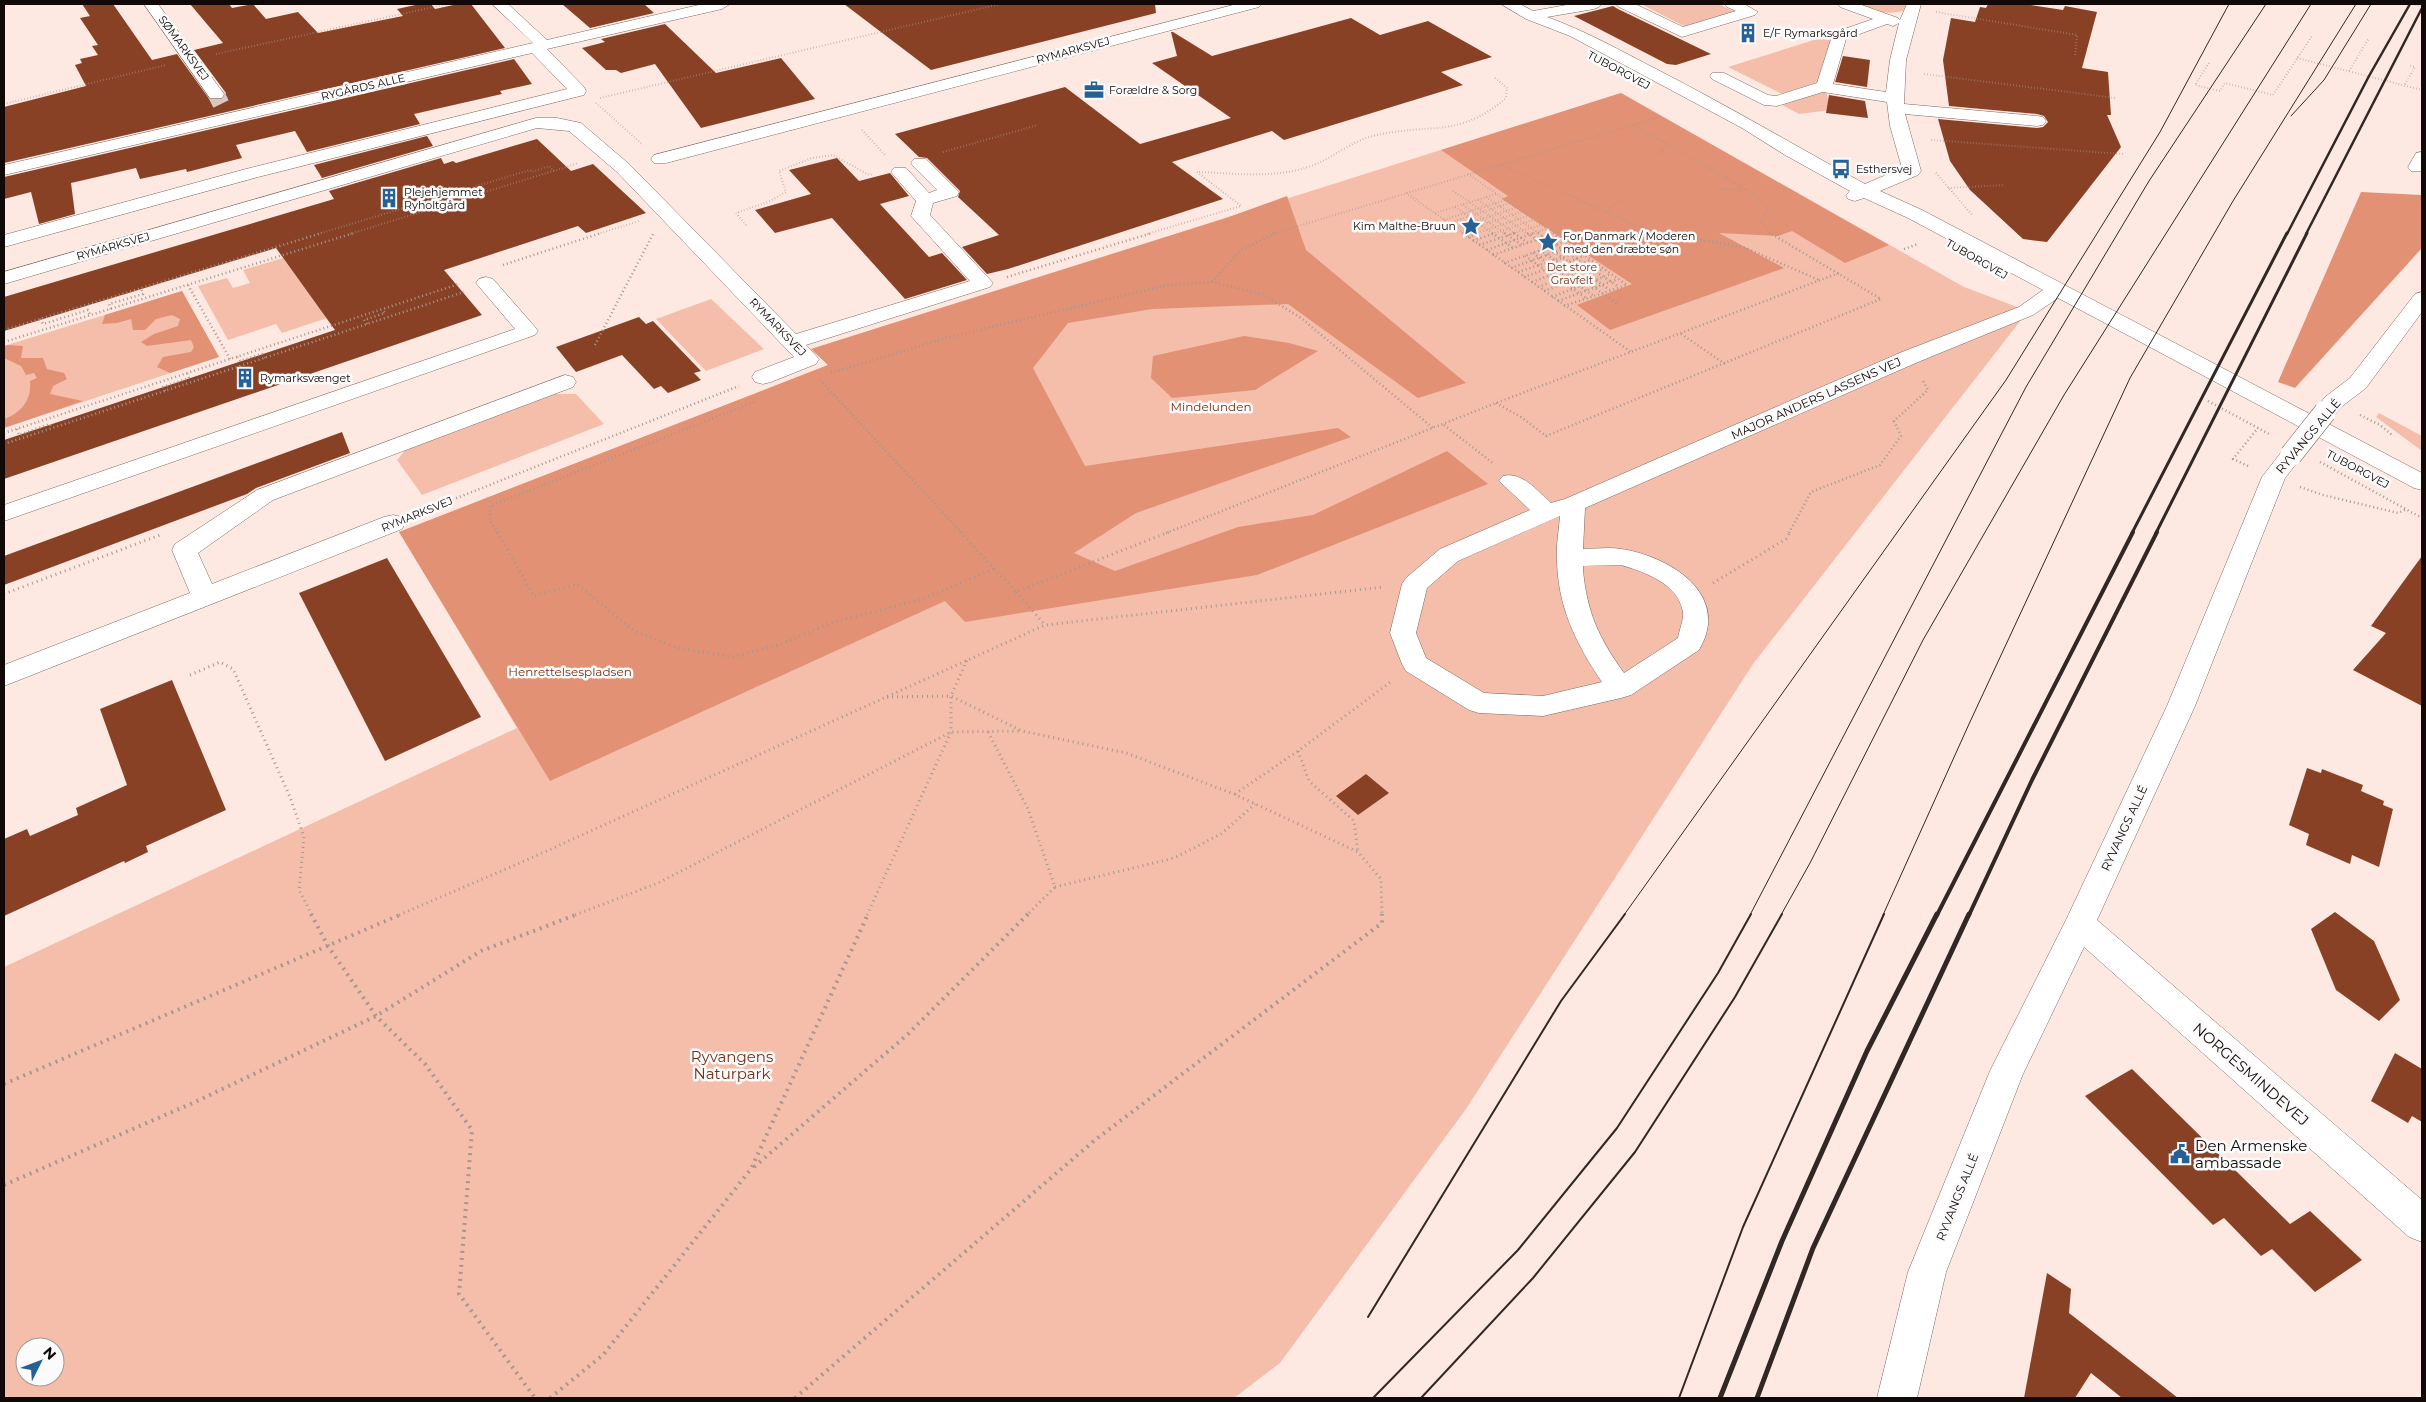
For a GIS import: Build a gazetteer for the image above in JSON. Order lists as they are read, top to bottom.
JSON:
{
  "streets": {
    "street": [
      "SØMARKSVEJ",
      "RYMARKSVEJ",
      "TUBORGVEJ",
      "RYGÅRDS ALLE",
      "MAJOR ANDERS LASSENS VEJ",
      "RYVANGS ALLÉ",
      "NORGESMINDEVEJ"
    ]
  },
  "crossings": [
    ["SØMARKSVEJ", "RYGÅRDS ALLE"],
    ["TUBORGVEJ", "MAJOR ANDERS LASSENS VEJ"],
    ["RYVANGS ALLÉ", "NORGESMINDEVEJ"]
  ],
  "parks": [
    "Det store Gravfelt",
    "Mindelunden",
    "Henrettelsespladsen",
    "Ryvangens Naturpark"
  ],
  "places": {
    "building": ["E/F Rymarksgård", "Plejehjemmet Ryholtgård", "Rymarksvænget"],
    "office": ["Forældre & Sorg"],
    "bus stop": ["Esthersvej"],
    "place": ["Kim Malthe-Bruun", "For Danmark / Moderen med den dræbte søn"],
    "public building": ["Den Armenske ambassade"]
  },
  "north": "top right"
}
